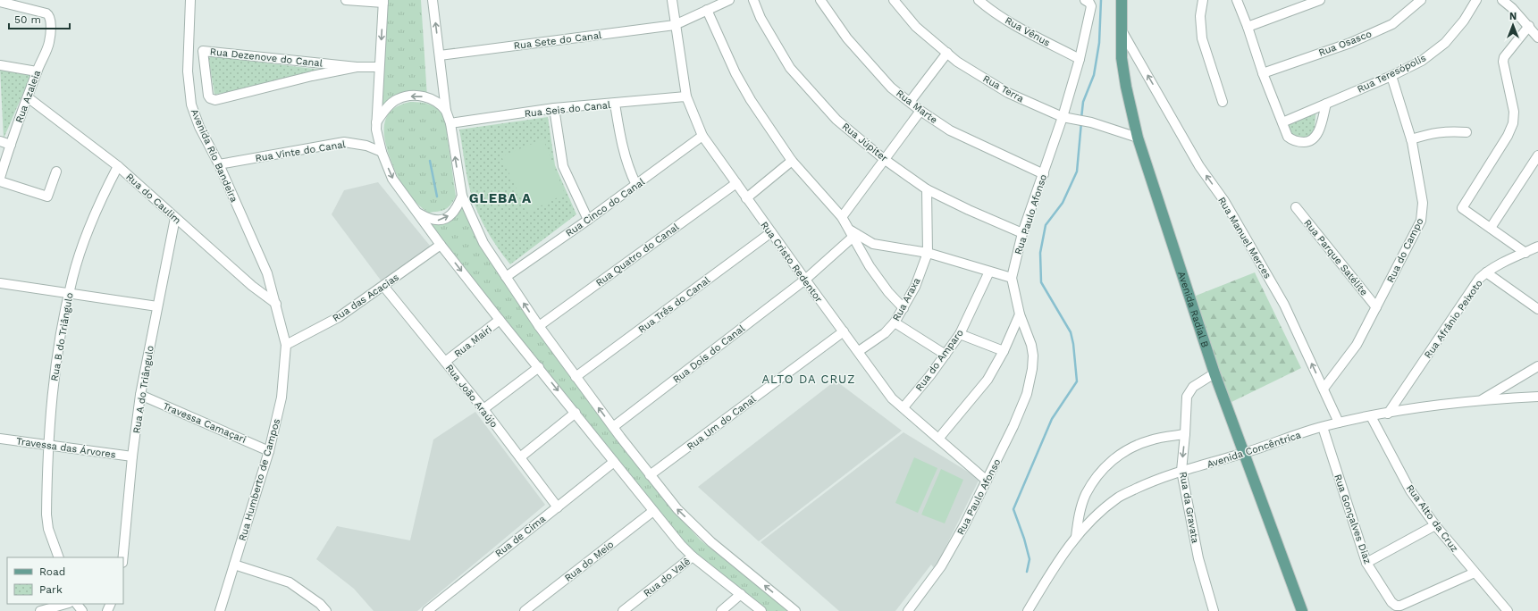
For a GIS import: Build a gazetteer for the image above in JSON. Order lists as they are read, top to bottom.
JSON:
{
  "streets": {
    "main road": ["Avenida Radial B"],
    "street": [
      "Rua Vênus",
      "Rua Sete do Canal",
      "Rua Osasco",
      "Rua Dezenove do Canal",
      "Rua Teresópolis",
      "Rua Terra",
      "Rua Azaleia",
      "Rua Marte",
      "Rua Seis do Canal",
      "Rua Júpiter",
      "Rua Vinte do Canal",
      "Avenida Rio Bandeira",
      "Rua do Caulim",
      "Rua Cinco do Canal",
      "Rua Paulo Afonso",
      "Rua Manuel Merces",
      "Rua do Campo",
      "Rua Quatro do Canal",
      "Rua Parque Satélite",
      "Rua Cristo Redentor",
      "Rua das Acacias",
      "Rua Araxa",
      "Rua Três do Canal",
      "Rua Afrânio Peixoto",
      "Rua B do Triângulo",
      "Rua Mairi",
      "Rua Dois do Canal",
      "Rua do Amparo",
      "Rua A do Triângulo",
      "Rua João Araújo",
      "Travessa Camaçari",
      "Rua Um do Canal",
      "Travessa das Árvores",
      "Avenida Concêntrica",
      "Rua Humberto de Campos",
      "Rua da Gravata",
      "Rua Alto da Cruz",
      "Rua Gonçalves Diaz",
      "Rua de Cima",
      "Rua do Meio",
      "Rua do Valê"
    ]
  },
  "crossings": [
    ["Rua Vênus", "Rua Paulo Afonso"],
    ["Rua Sete do Canal", "Rua Cristo Redentor"],
    ["Rua Teresópolis", "Rua do Campo"],
    ["Rua Terra", "Rua Paulo Afonso"],
    ["Rua Terra", "Avenida Radial B"],
    ["Rua Azaleia", "Rua do Caulim"],
    ["Rua Marte", "Rua Paulo Afonso"],
    ["Rua Seis do Canal", "Rua Cristo Redentor"],
    ["Rua Júpiter", "Rua Paulo Afonso"],
    ["Rua Vinte do Canal", "Avenida Rio Bandeira"],
    ["Avenida Rio Bandeira", "Rua do Caulim"],
    ["Avenida Rio Bandeira", "Rua Humberto de Campos"],
    ["Rua do Caulim", "Rua B do Triângulo"],
    ["Rua do Caulim", "Rua A do Triângulo"],
    ["Rua do Caulim", "Rua Humberto de Campos"],
    ["Rua Cinco do Canal", "Rua Cristo Redentor"],
    ["Rua Paulo Afonso", "Rua Cristo Redentor"],
    ["Rua Manuel Merces", "Rua do Campo"],
    ["Rua Manuel Merces", "Avenida Radial B"],
    ["Rua Manuel Merces", "Avenida Concêntrica"],
    ["Rua do Campo", "Rua Parque Satélite"],
    ["Rua Quatro do Canal", "Rua Cristo Redentor"],
    ["Rua Cristo Redentor", "Rua Araxa"],
    ["Rua Cristo Redentor", "Rua Três do Canal"],
    ["Rua Cristo Redentor", "Rua Dois do Canal"],
    ["Rua Cristo Redentor", "Rua do Amparo"],
    ["Rua Cristo Redentor", "Rua Um do Canal"],
    ["Rua das Acacias", "Rua João Araújo"],
    ["Rua das Acacias", "Rua Humberto de Campos"],
    ["Avenida Radial B", "Avenida Concêntrica"],
    ["Avenida Radial B", "Rua da Gravata"],
    ["Rua Afrânio Peixoto", "Avenida Concêntrica"],
    ["Rua B do Triângulo", "Travessa das Árvores"],
    ["Rua Mairi", "Rua João Araújo"],
    ["Rua A do Triângulo", "Travessa Camaçari"],
    ["Rua A do Triângulo", "Travessa das Árvores"],
    ["Rua João Araújo", "Rua de Cima"],
    ["Travessa Camaçari", "Rua Humberto de Campos"],
    ["Avenida Concêntrica", "Rua da Gravata"],
    ["Avenida Concêntrica", "Rua Alto da Cruz"],
    ["Avenida Concêntrica", "Rua Gonçalves Diaz"],
    ["Rua Alto da Cruz", "Rua Gonçalves Diaz"]
  ],
  "one_way": ["Rua Manuel Merces"],
  "districts": ["GLEBA A", "ALTO DA CRUZ"],
  "legend": ["Road", "Park"],
  "scale_bar": "50 m",
  "north": "top"
}
